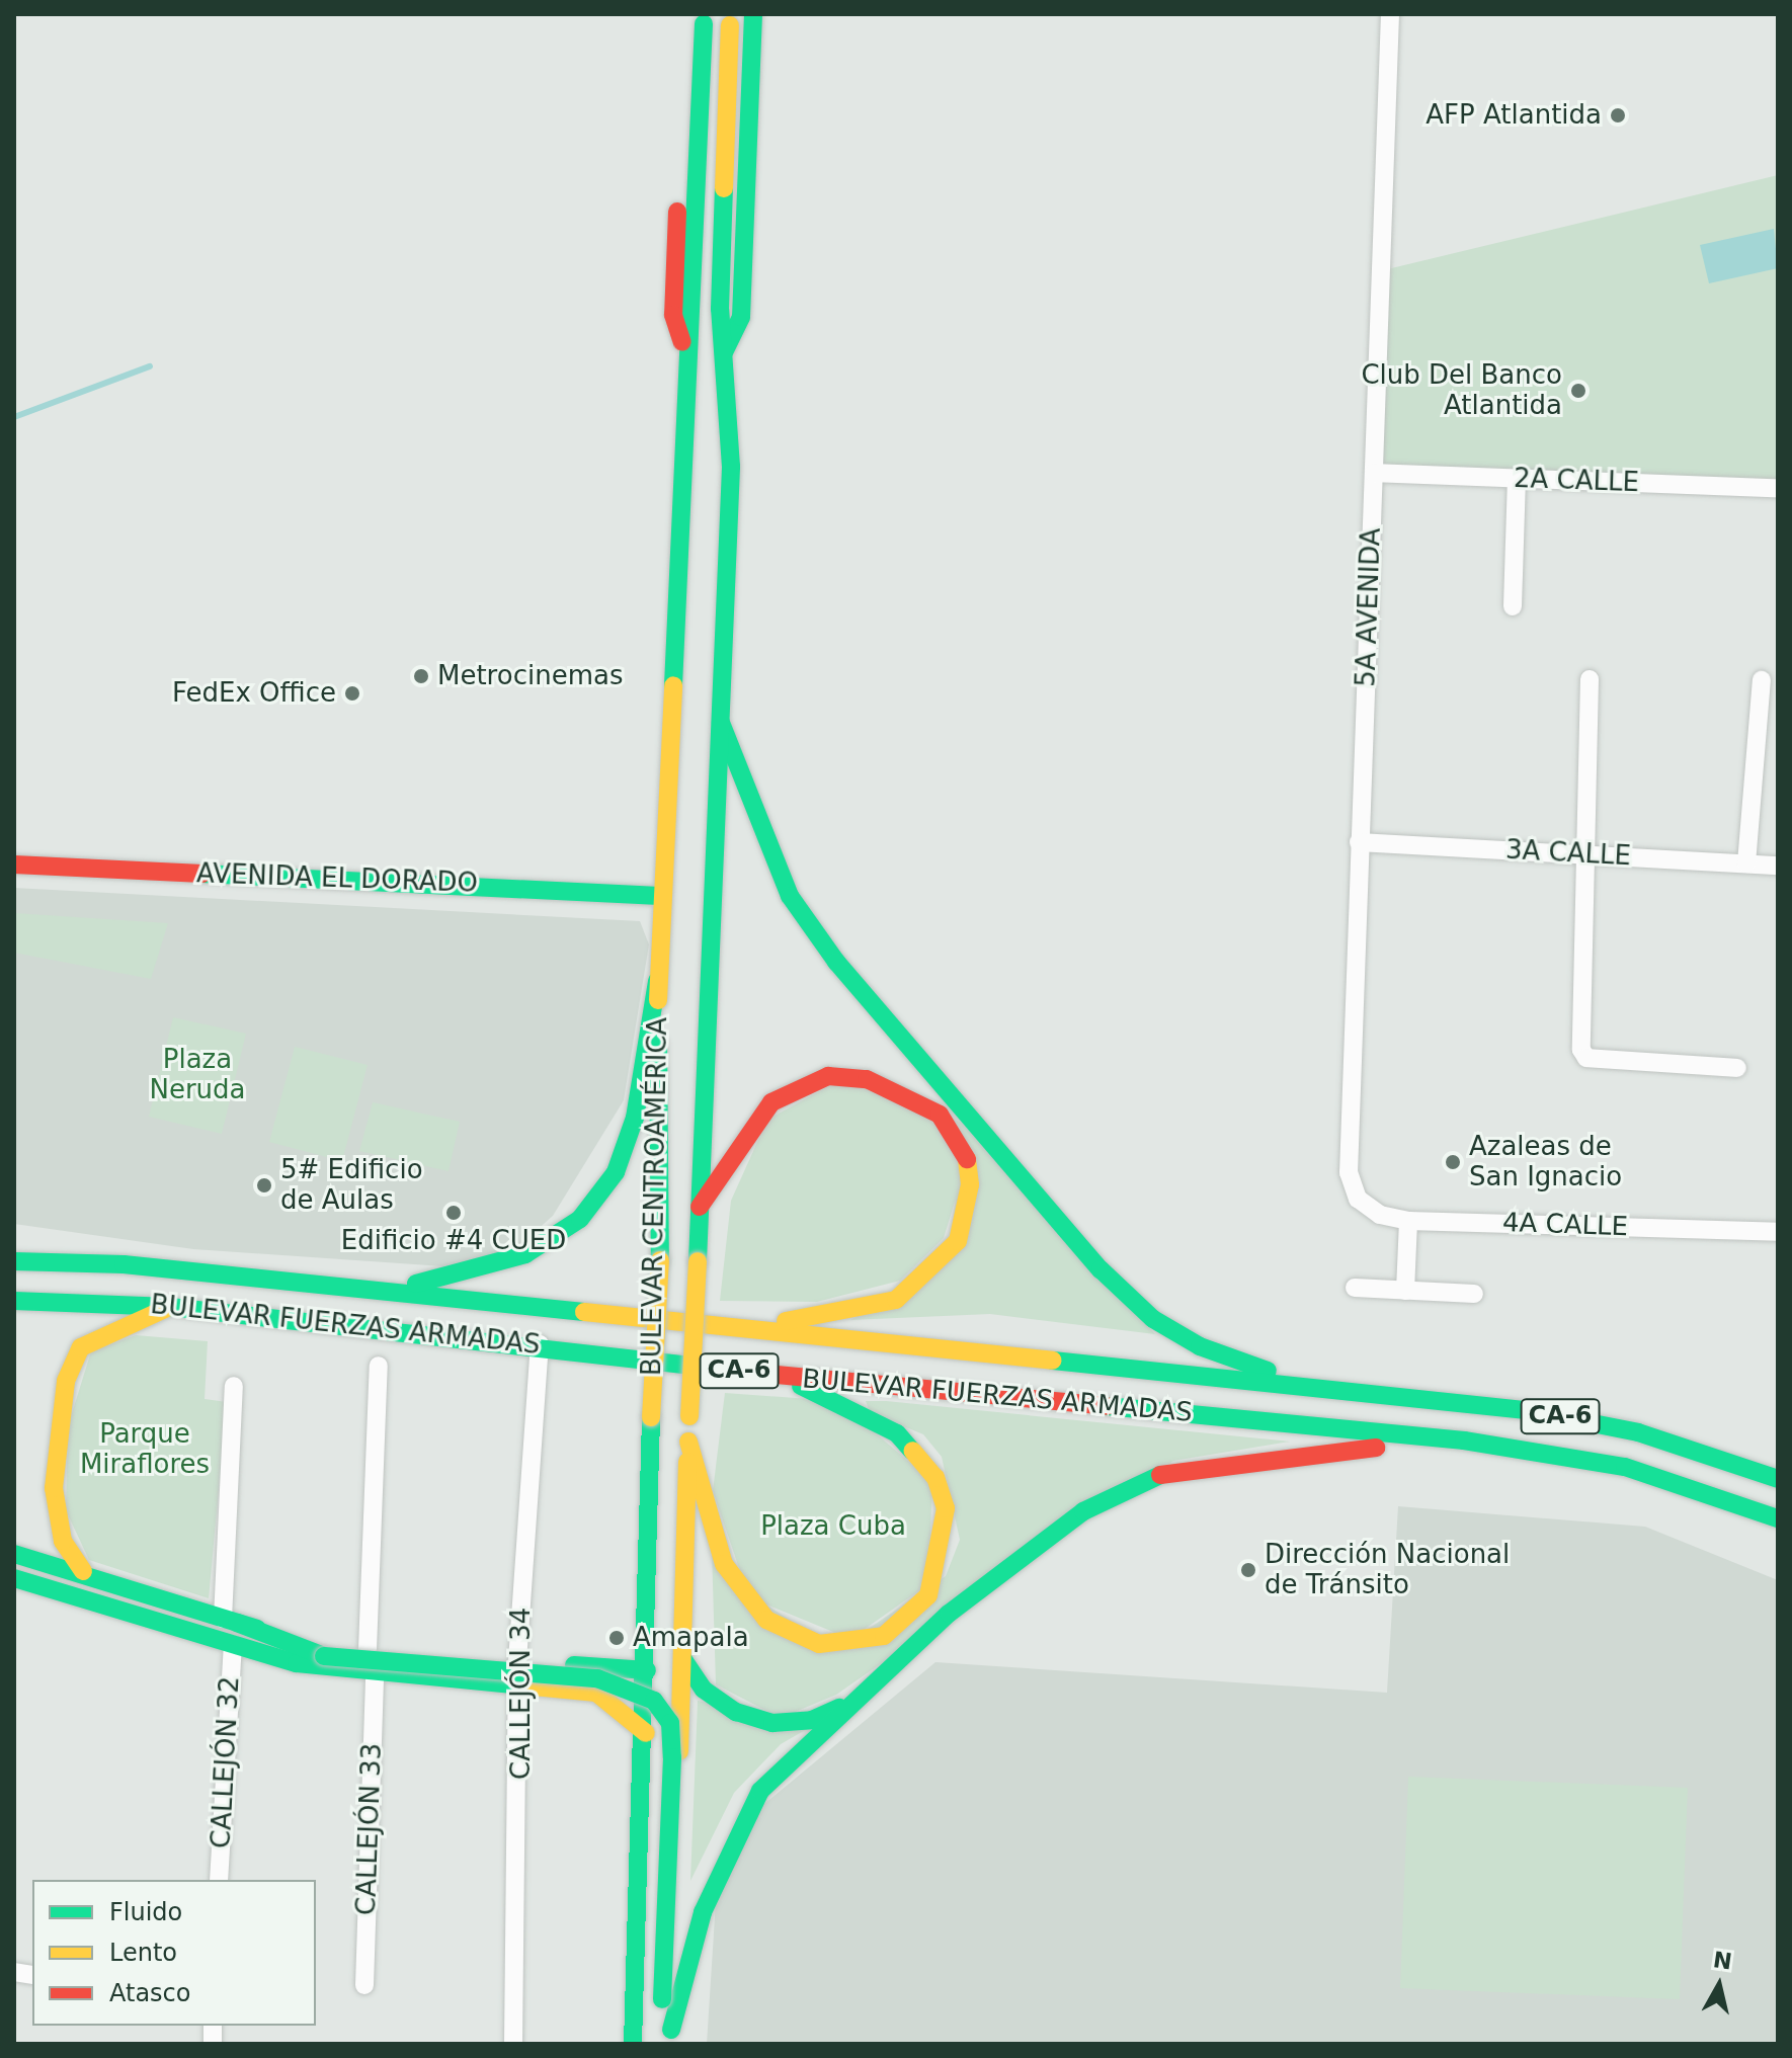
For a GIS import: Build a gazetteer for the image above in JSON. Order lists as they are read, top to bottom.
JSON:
{
  "streets": {
    "main road": [
      "AVENIDA EL DORADO",
      "BULEVAR CENTROAMÉRICA",
      "BULEVAR FUERZAS ARMADAS",
      "CA-6"
    ],
    "street": [
      "2A CALLE",
      "5A AVENIDA",
      "3A CALLE",
      "4A CALLE",
      "CALLEJÓN 34",
      "CALLEJÓN 32",
      "CALLEJÓN 33"
    ]
  },
  "crossings": [
    ["2A CALLE", "5A AVENIDA"],
    ["5A AVENIDA", "3A CALLE"],
    ["5A AVENIDA", "4A CALLE"],
    ["AVENIDA EL DORADO", "BULEVAR CENTROAMÉRICA"],
    ["BULEVAR FUERZAS ARMADAS", "CALLEJÓN 34"]
  ],
  "parks": ["Plaza Neruda", "Parque Miraflores", "Plaza Cuba"],
  "places": [
    "AFP Atlantida",
    "Club Del Banco Atlantida",
    "Metrocinemas",
    "FedEx Office",
    "Azaleas de San Ignacio",
    "5# Edificio de Aulas",
    "Edificio #4 CUED",
    "Dirección Nacional de Tránsito",
    "Amapala"
  ],
  "legend": ["Fluido", "Lento", "Atasco"],
  "north": "top"
}
